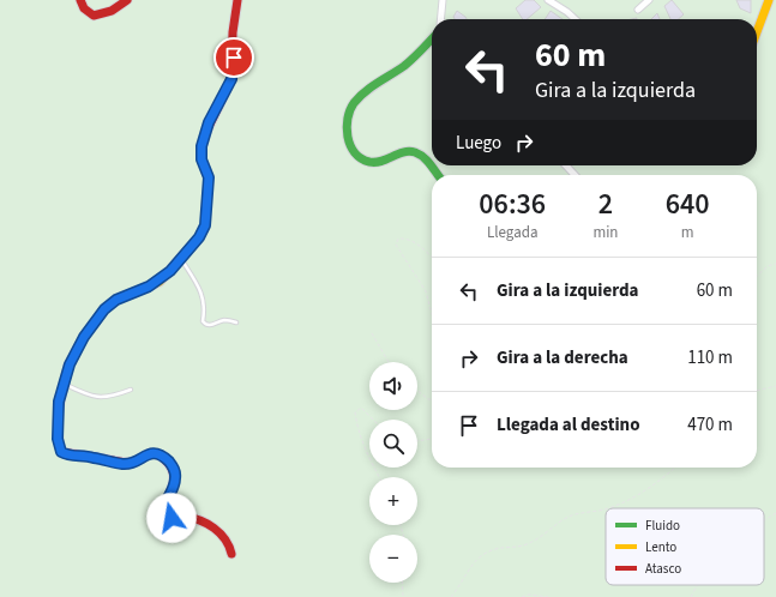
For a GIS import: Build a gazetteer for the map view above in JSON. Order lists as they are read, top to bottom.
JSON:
{
  "legend": ["Fluido", "Lento", "Atasco"],
  "page": {
    "turn": ["60 m", "Gira a la izquierda"],
    "then": "Luego",
    "eta": [
      "06:36",
      "Llegada",
      "2",
      "min",
      "640",
      "m"
    ],
    "list": [
      {
        "name": "Gira a la izquierda",
        "value": "60 m"
      },
      {
        "name": "Gira a la derecha",
        "value": "110 m"
      },
      {
        "name": "Llegada al destino",
        "value": "470 m"
      }
    ],
    "map_buttons": ["+", "−"]
  }
}
